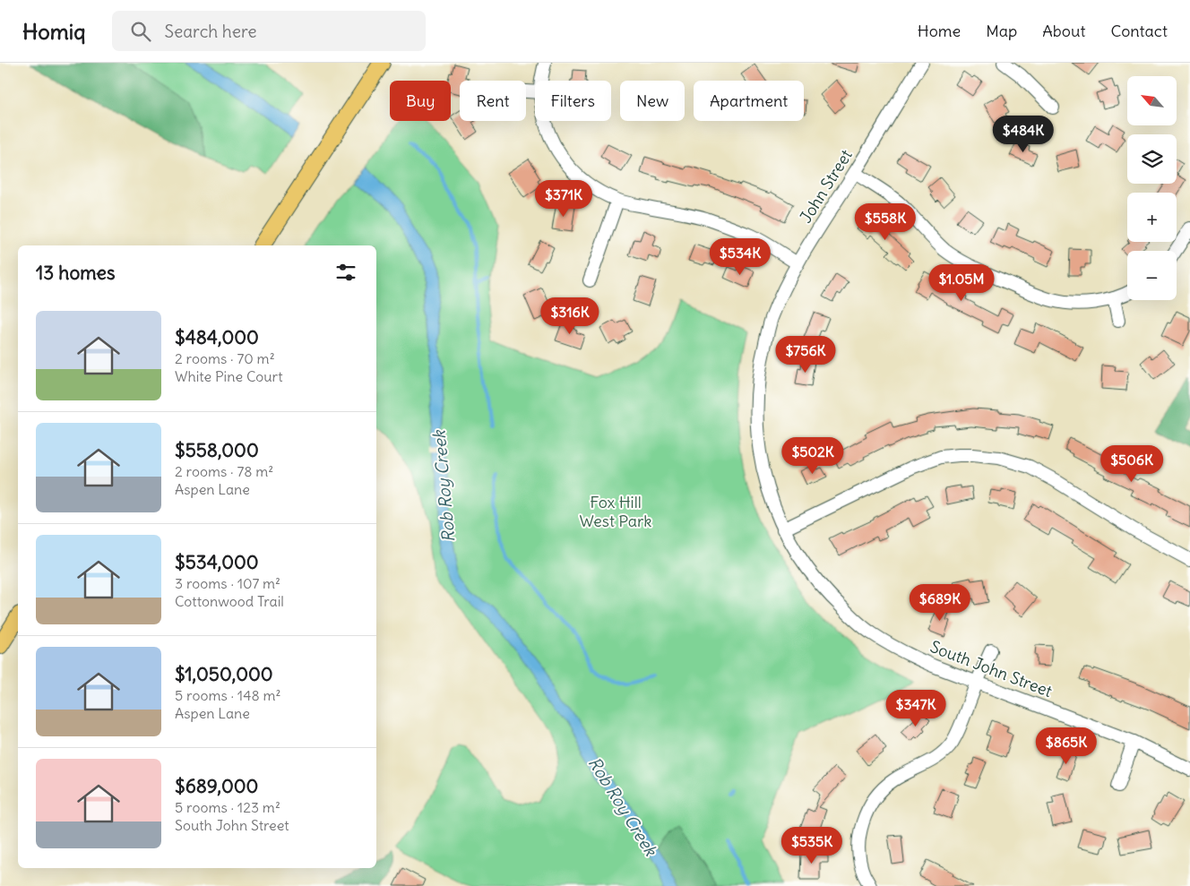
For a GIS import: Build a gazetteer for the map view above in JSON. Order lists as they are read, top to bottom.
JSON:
{
  "streets": {
    "street": ["John Street", "South John Street"]
  },
  "crossings": [
    ["John Street", "South John Street"]
  ],
  "water": ["Rob Roy Creek"],
  "parks": ["Fox Hill West Park"],
  "north": "top left",
  "page": {
    "header": "Homiq",
    "search": "Search here",
    "nav": [
      "Home",
      "Map",
      "About",
      "Contact"
    ],
    "map_buttons": ["+", "−"],
    "chip": [
      "Buy",
      "Rent",
      "Filters",
      "New",
      "Apartment"
    ],
    "price": [
      "$484K",
      "$371K",
      "$558K",
      "$534K",
      "$1.05M",
      "$316K",
      "$756K",
      "$502K",
      "$506K",
      "$689K",
      "$347K",
      "$865K",
      "$535K"
    ],
    "heading": "13 homes",
    "list": [
      {
        "name": "$484,000",
        "note": "2 rooms · 70 m² · White Pine Court"
      },
      {
        "name": "$558,000",
        "note": "2 rooms · 78 m² · Aspen Lane"
      },
      {
        "name": "$534,000",
        "note": "3 rooms · 107 m² · Cottonwood Trail"
      },
      {
        "name": "$1,050,000",
        "note": "5 rooms · 148 m² · Aspen Lane"
      },
      {
        "name": "$689,000",
        "note": "5 rooms · 123 m² · South John Street"
      }
    ]
  }
}
